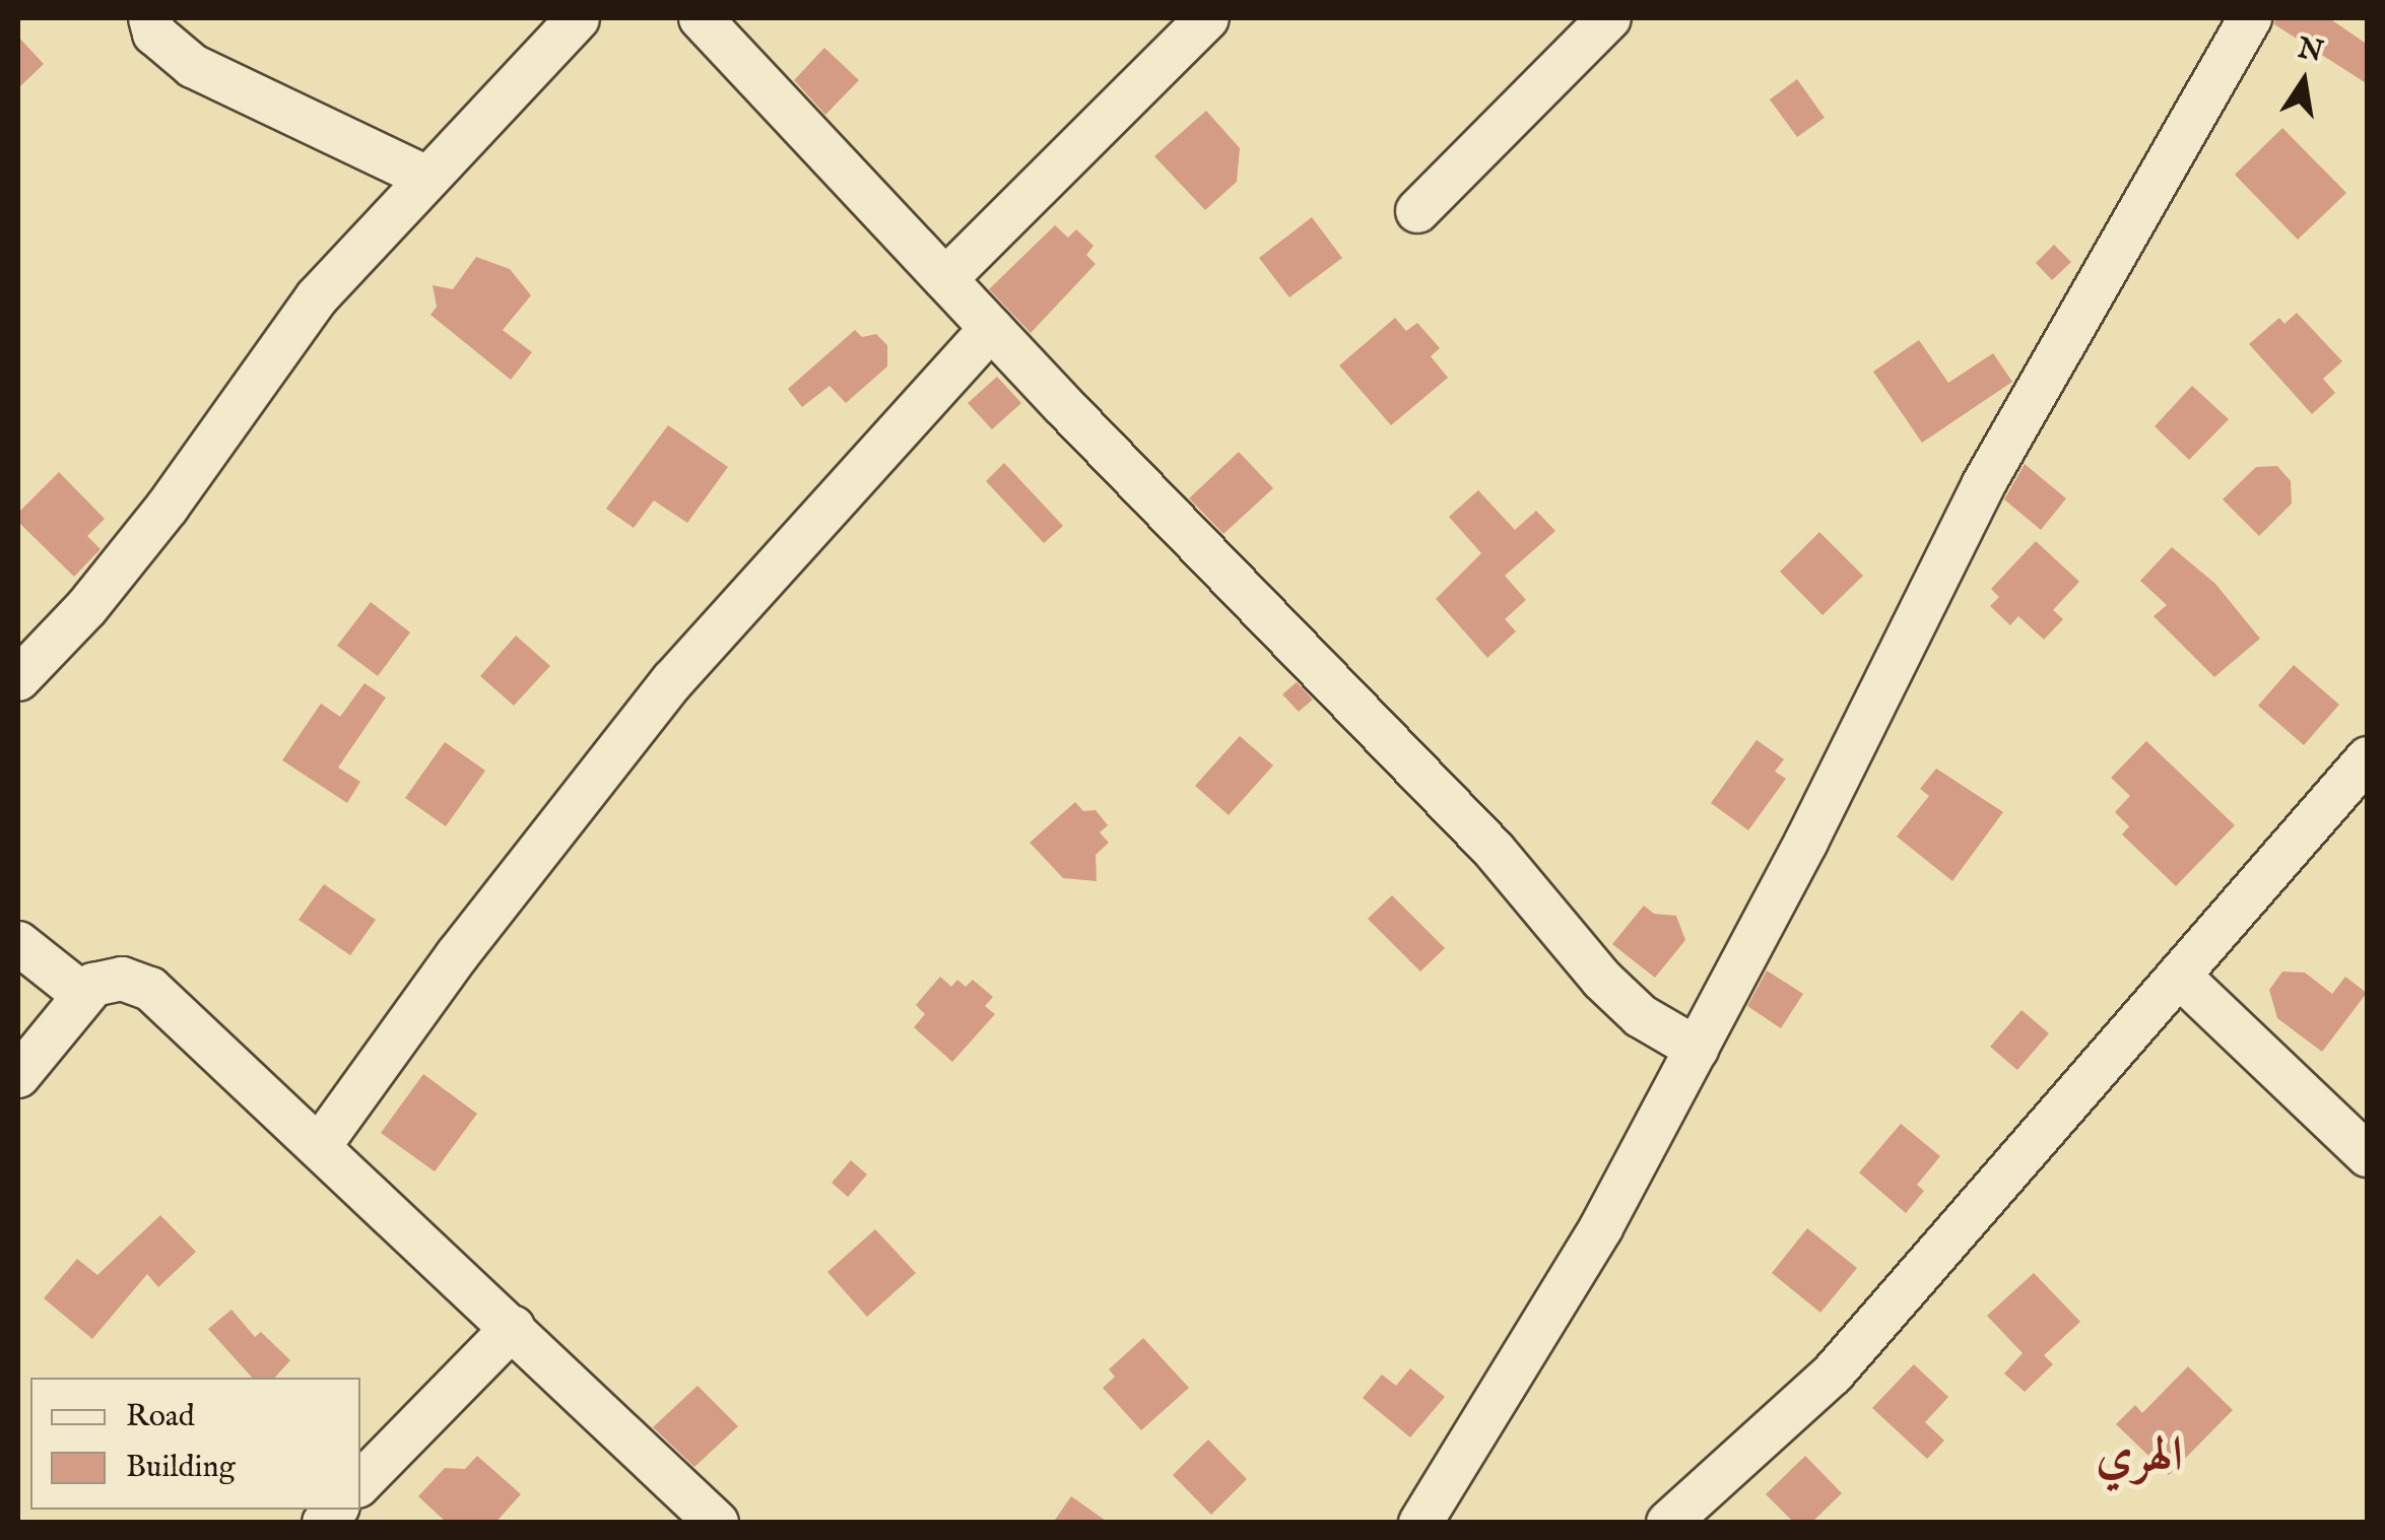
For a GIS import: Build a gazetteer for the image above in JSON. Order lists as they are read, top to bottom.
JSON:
{
  "districts": ["الهري"],
  "legend": ["Road", "Building"],
  "north": "top"
}
